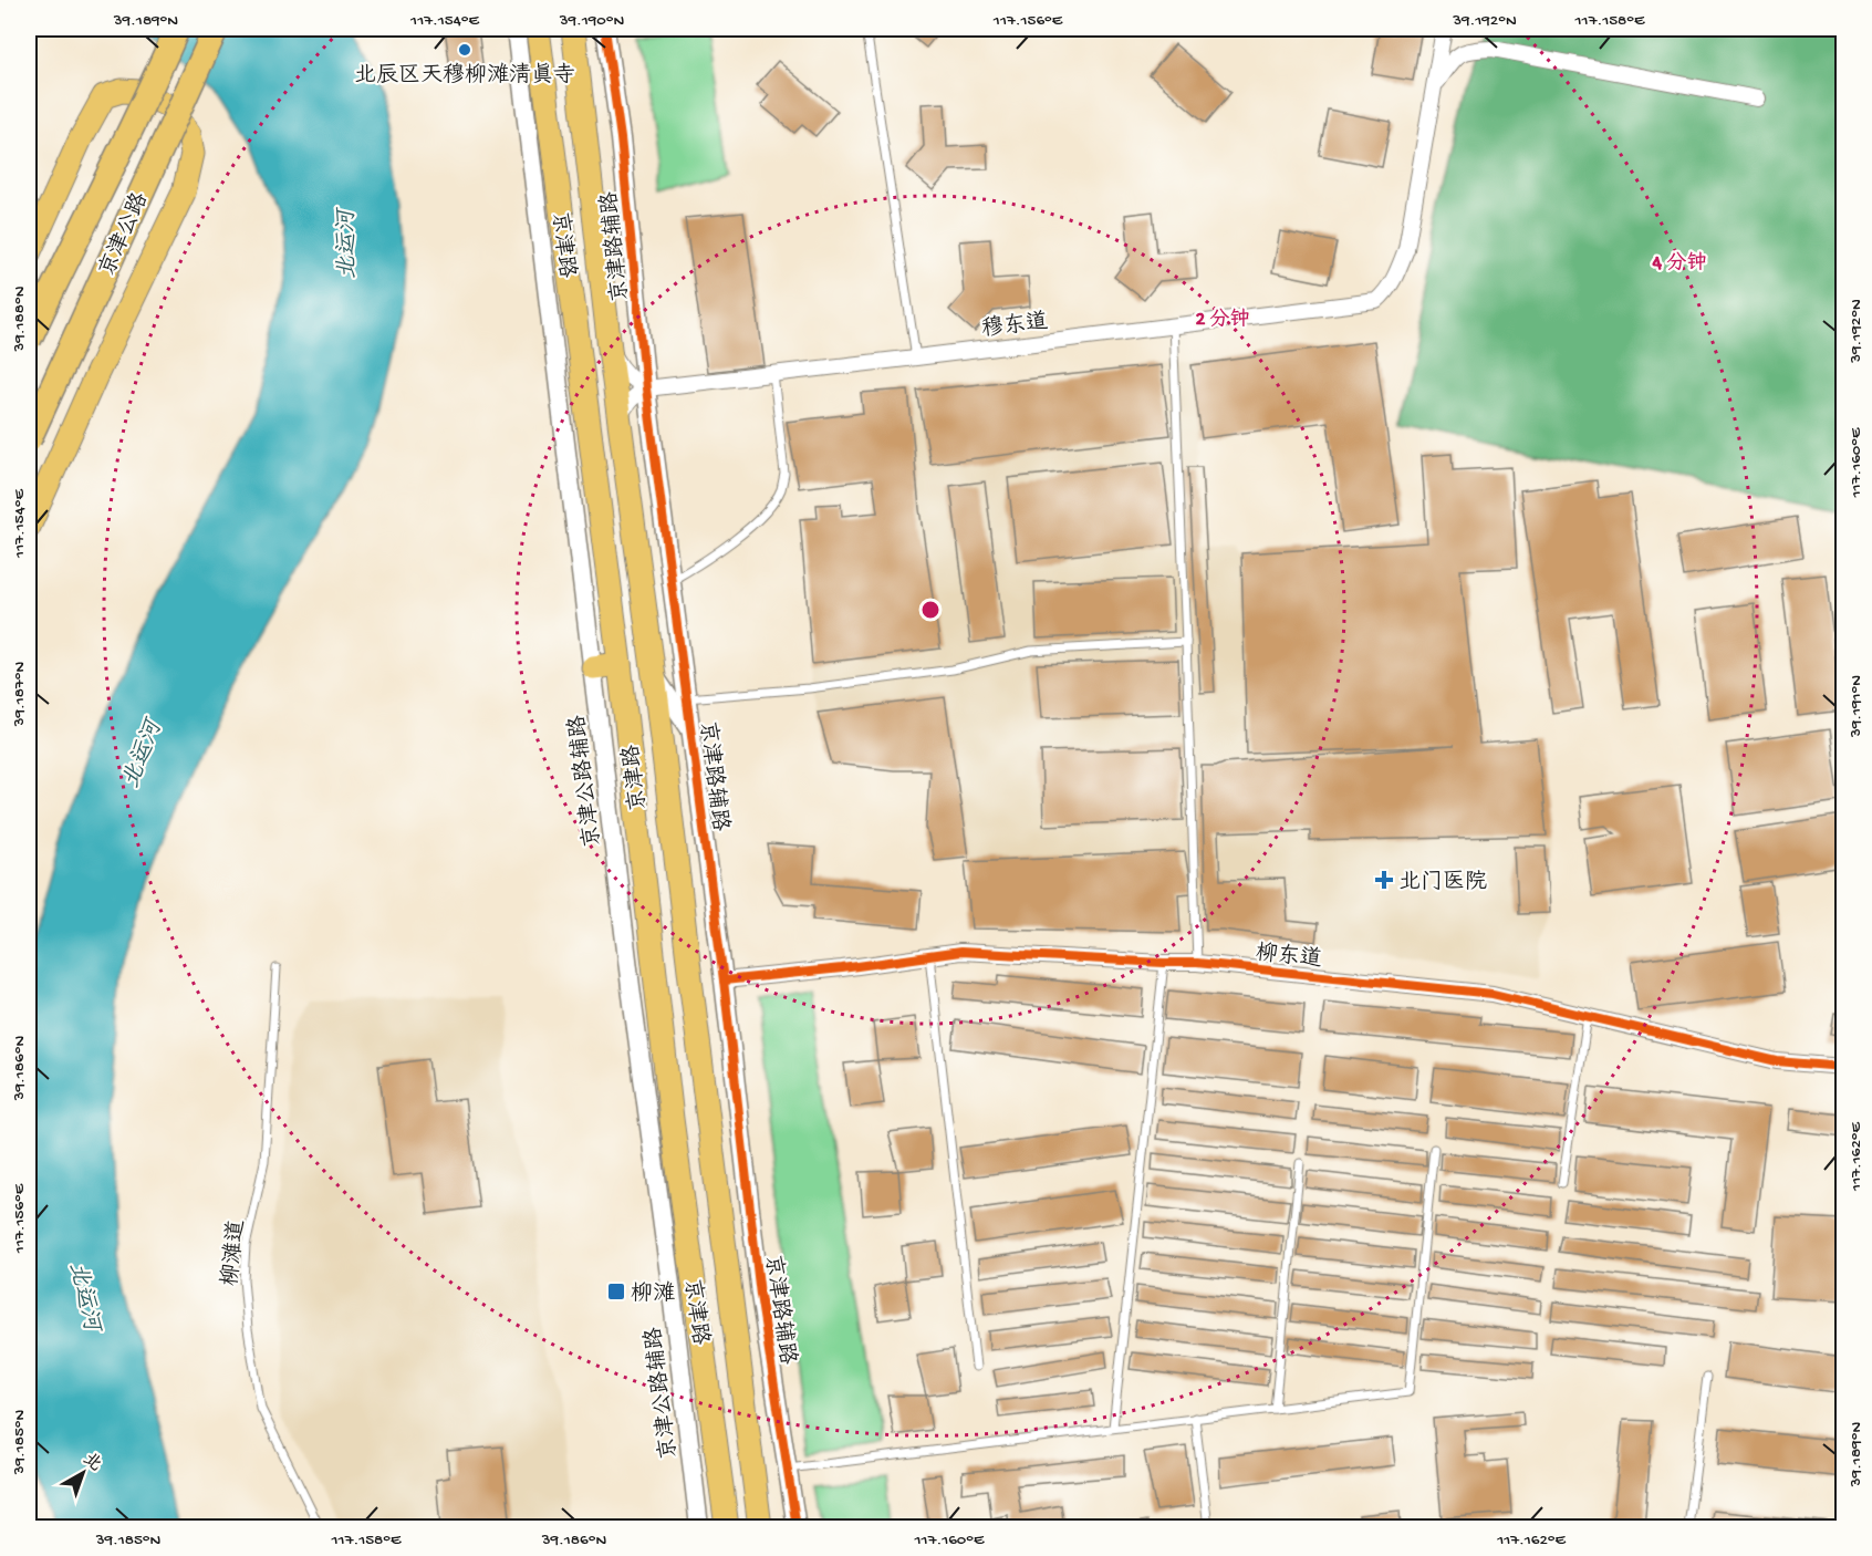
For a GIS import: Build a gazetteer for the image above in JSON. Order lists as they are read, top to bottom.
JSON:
{
  "streets": {
    "highway": ["京津公路"],
    "main road": ["京津路"],
    "street": [
      "京津路辅路",
      "穆东道",
      "京津公路辅路",
      "柳东道"
    ],
    "lane": ["柳滩道"]
  },
  "crossings": [
    ["京津路", "京津路辅路"],
    ["京津路辅路", "穆东道"],
    ["京津路辅路", "柳东道"]
  ],
  "water": ["北运河"],
  "places": {
    "other": ["北辰区天穆柳滩清真寺"],
    "health": ["北门医院"],
    "transit": ["柳滩"]
  },
  "north": "top right",
  "coordinates": [
    "39.189°N",
    "117.154°E",
    "39.190°N",
    "117.156°E",
    "39.192°N",
    "117.158°E",
    "39.188°N",
    "117.160°E",
    "39.187°N",
    "39.191°N",
    "39.186°N",
    "117.162°E",
    "39.185°N"
  ],
  "rings": ["4 分钟", "2 分钟"]
}
